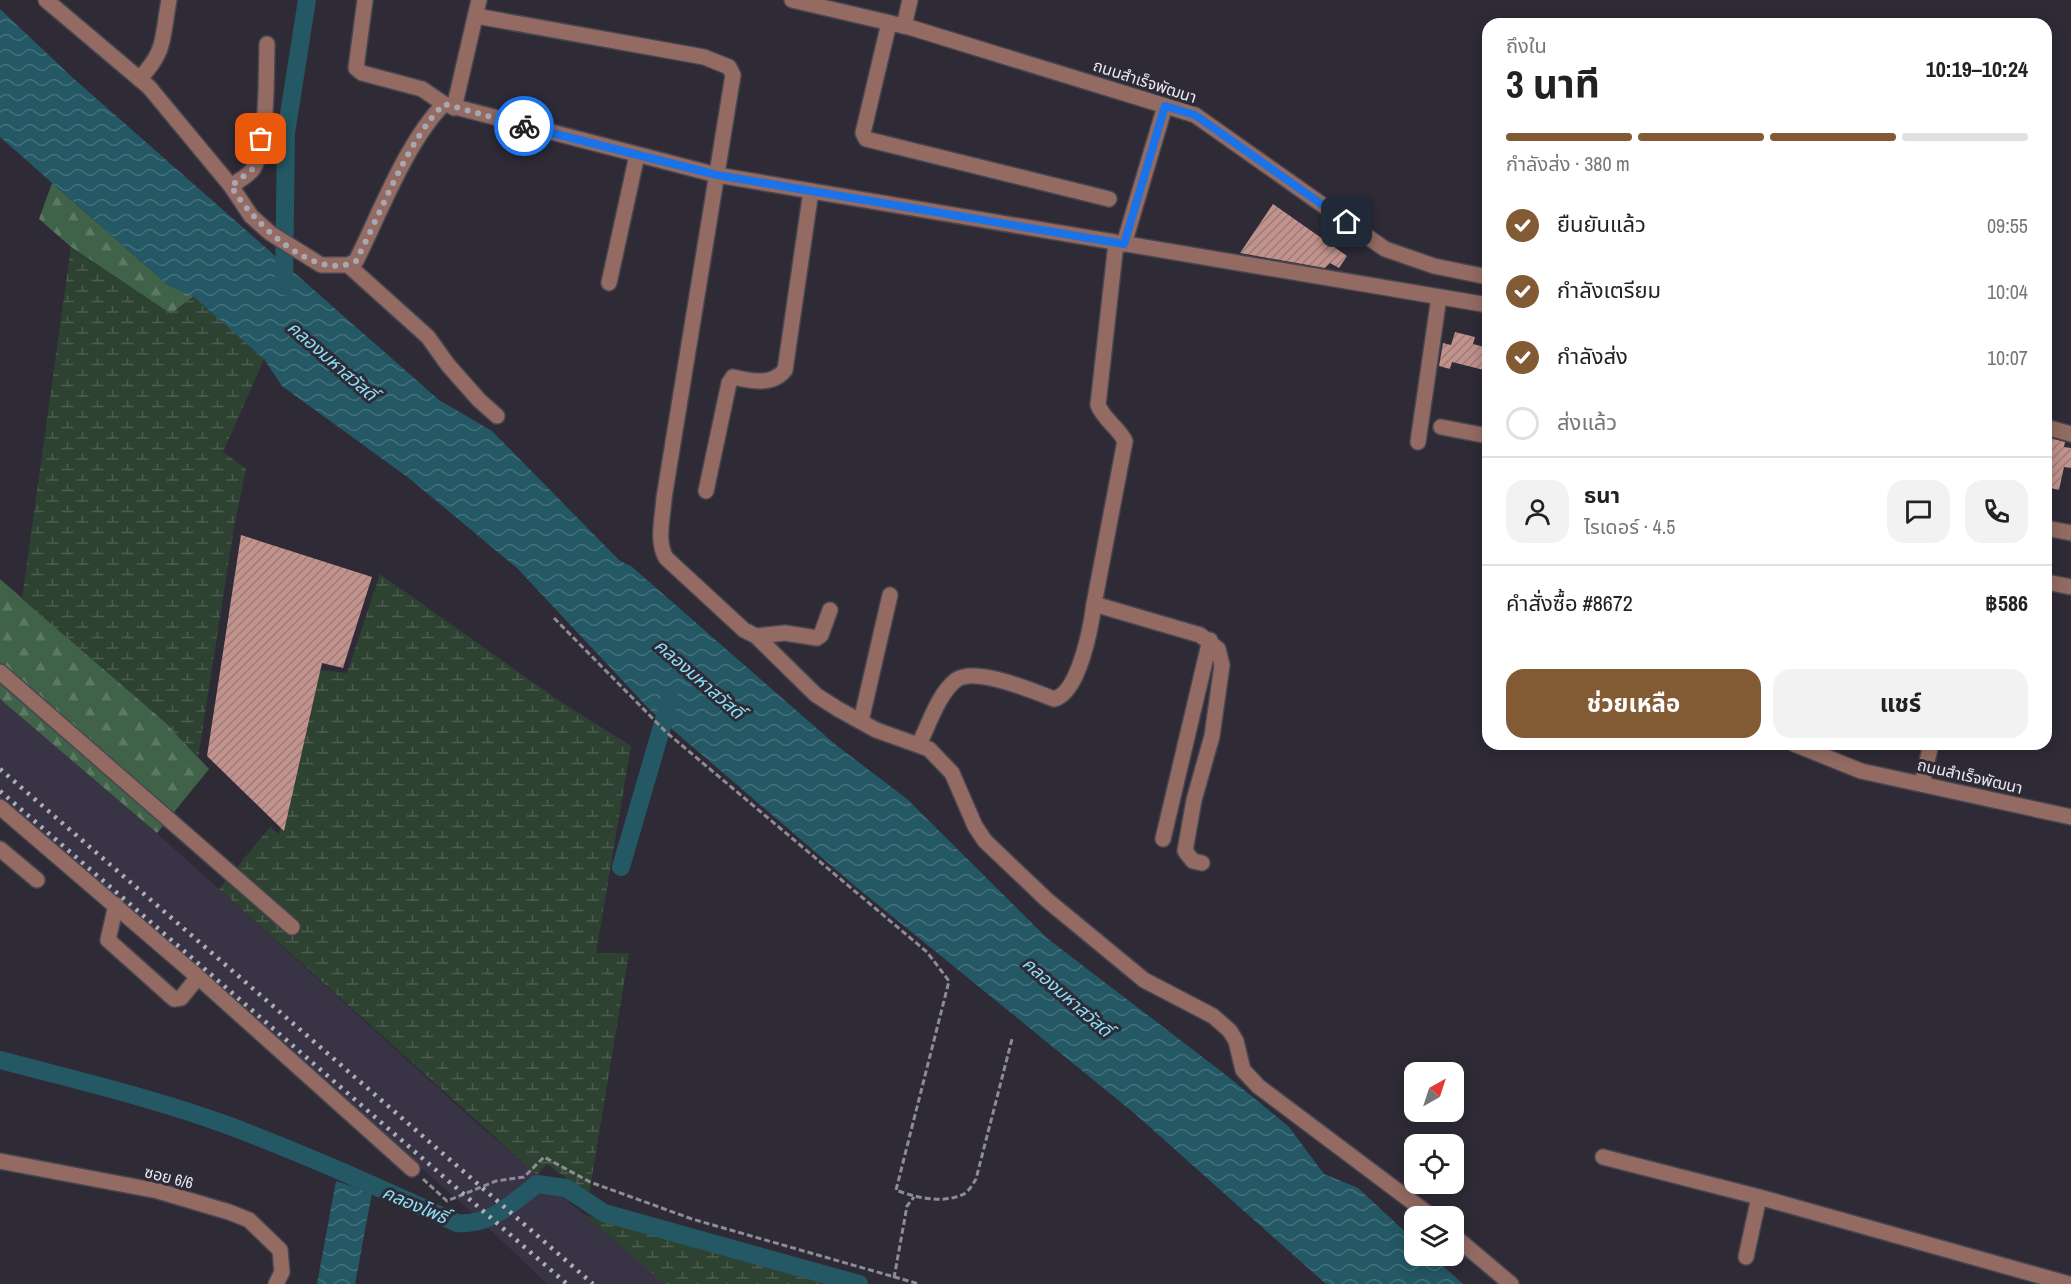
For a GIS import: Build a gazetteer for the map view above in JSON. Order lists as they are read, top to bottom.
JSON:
{
  "streets": {
    "street": ["ถนนสำเร็จพัฒนา", "ซอย 6/6"]
  },
  "water": ["คลองมหาสวัสดิ์", "คลองโพธิ์"],
  "north": "top right",
  "page": {
    "heading": ["3 นาที", "ถึงใน", "10:19–10:24"],
    "panel": [
      "ธนา",
      "ไรเดอร์ · 4.5",
      "คำสั่งซื้อ #8672",
      "฿586"
    ],
    "bar": "กำลังส่ง · 380 m",
    "list": [
      ["ยืนยันแล้ว", "09:55"],
      ["กำลังเตรียม", "10:04"],
      ["กำลังส่ง", "10:07"],
      "ส่งแล้ว"
    ],
    "buttons": ["ช่วยเหลือ", "แชร์"]
  }
}
